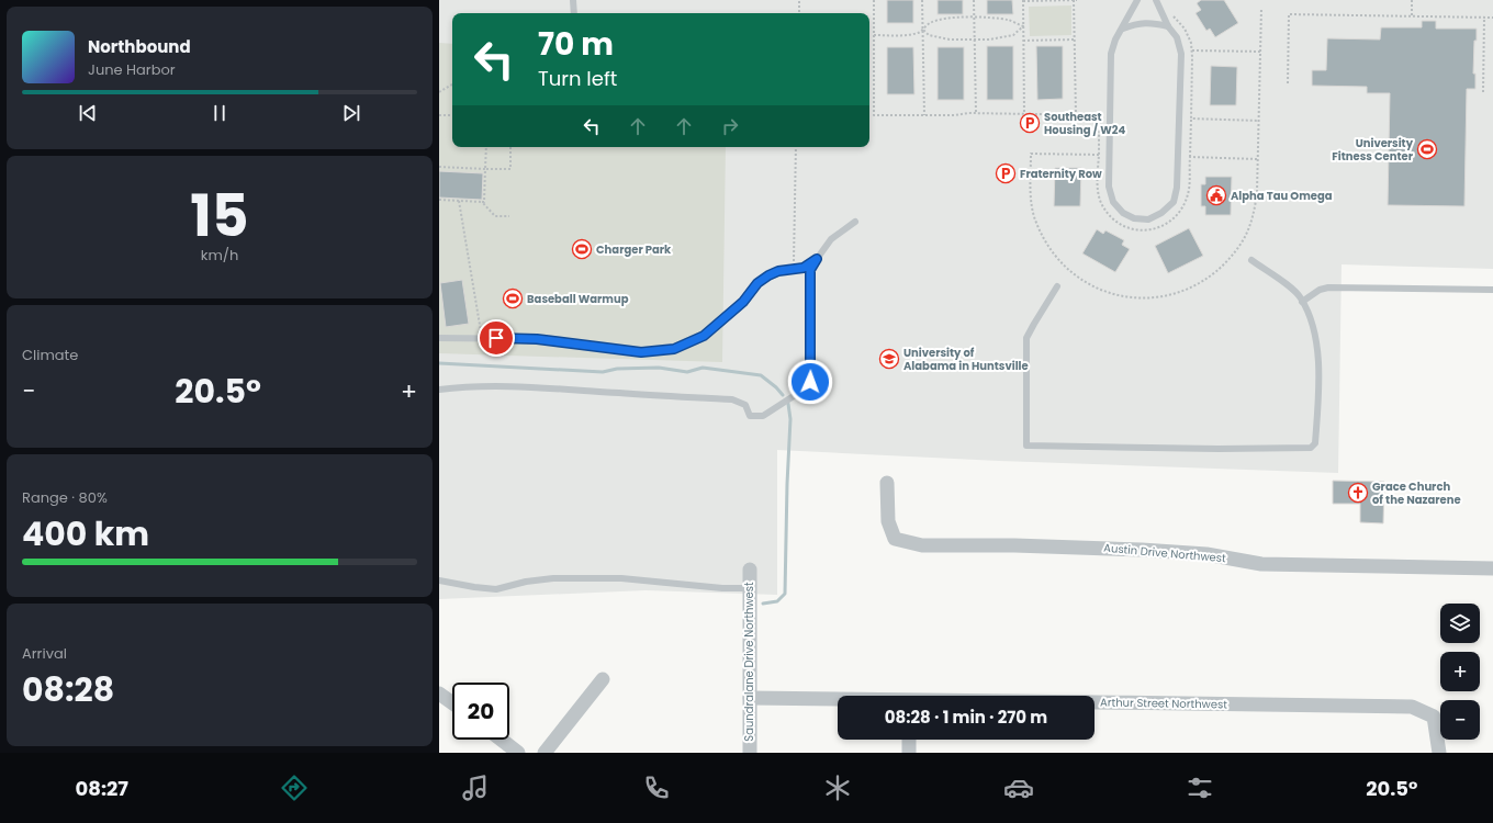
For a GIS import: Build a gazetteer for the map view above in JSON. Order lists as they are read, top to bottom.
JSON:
{
  "streets": {
    "street": ["Austin Drive Northwest", "Saundralane Drive Northwest", "Arthur Street Northwest"]
  },
  "crossings": [
    ["Saundralane Drive Northwest", "Arthur Street Northwest"]
  ],
  "places": {
    "parking": ["Southeast Housing / W24", "Fraternity Row"],
    "sports": ["University Fitness Center", "Charger Park", "Baseball Warmup"],
    "public building": ["Alpha Tau Omega"],
    "school or university": ["University of Alabama in Huntsville"],
    "church": ["Grace Church of the Nazarene"]
  },
  "page": {
    "turn": ["70 m", "Turn left"],
    "song": ["Northbound", "June Harbor"],
    "tile": [
      ["15", "km/h"],
      "Climate",
      ["Range · 80%", "400 km"],
      ["Arrival", "08:28"]
    ],
    "heat": ["−", "20.5°", "+"],
    "map_buttons": ["+", "−"],
    "limit": "20",
    "trip": "08:28 · 1 min · 270 m",
    "tabs": ["08:27", "20.5°"]
  }
}
